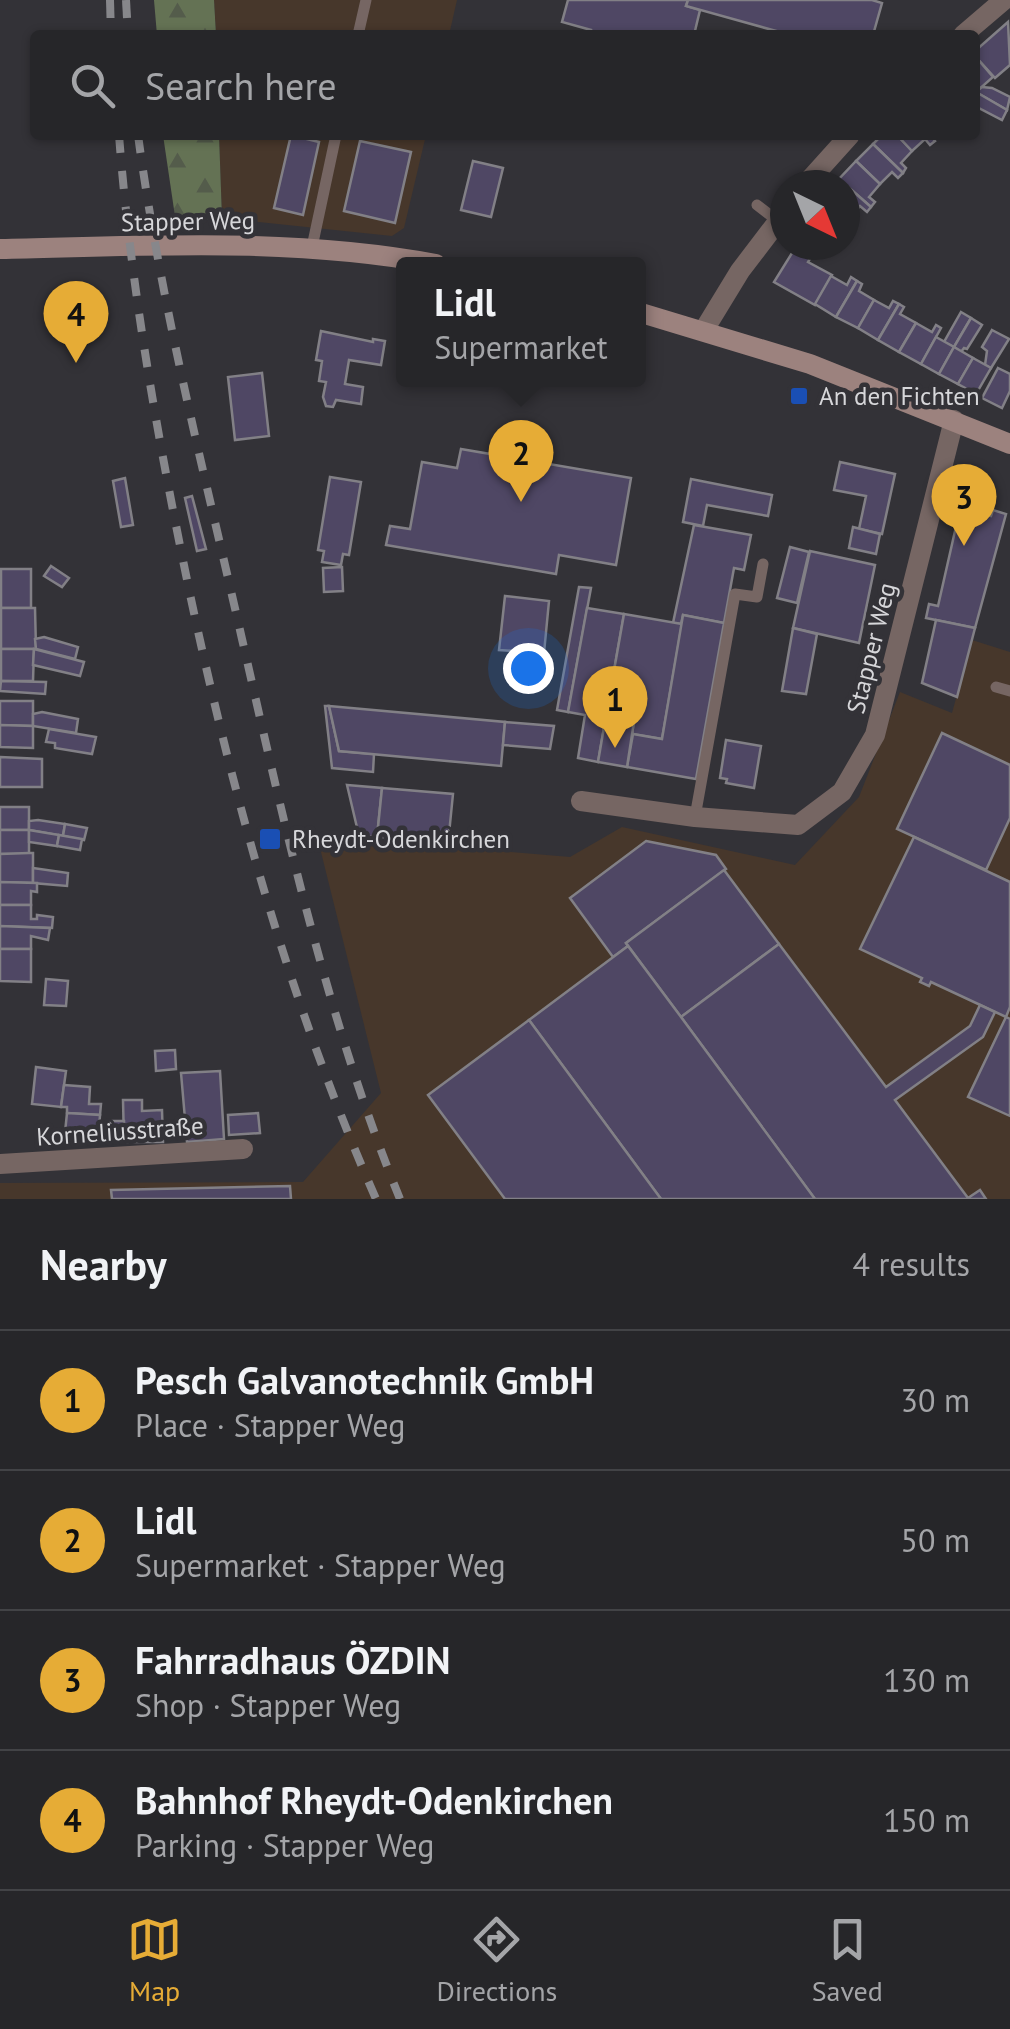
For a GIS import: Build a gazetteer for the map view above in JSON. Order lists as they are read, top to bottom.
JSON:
{
  "streets": {
    "main road": ["Stapper Weg"],
    "street": ["Korneliusstraße"]
  },
  "places": {
    "transit": ["An den Fichten", "Rheydt-Odenkirchen"]
  },
  "north": "bottom right",
  "page": {
    "search": "Search here",
    "popup": ["Lidl", "Supermarket"],
    "pins": [
      "4",
      "2",
      "3",
      "1"
    ],
    "heading": ["Nearby", "4 results"],
    "list": [
      {
        "mark": "1",
        "name": "Pesch Galvanotechnik GmbH",
        "note": "Place · Stapper Weg",
        "value": "30 m"
      },
      {
        "mark": "2",
        "name": "Lidl",
        "note": "Supermarket · Stapper Weg",
        "value": "50 m"
      },
      {
        "mark": "3",
        "name": "Fahrradhaus ÖZDIN",
        "note": "Shop · Stapper Weg",
        "value": "130 m"
      },
      {
        "mark": "4",
        "name": "Bahnhof Rheydt-Odenkirchen",
        "note": "Parking · Stapper Weg",
        "value": "150 m"
      }
    ],
    "nav": ["Map", "Directions", "Saved"]
  }
}
